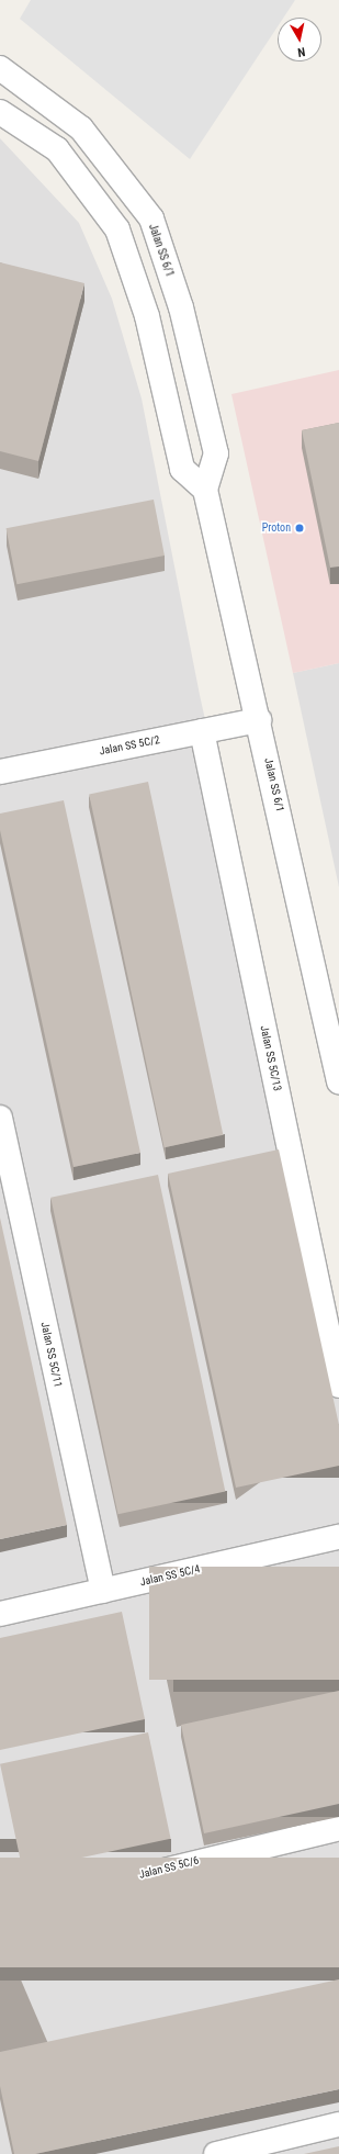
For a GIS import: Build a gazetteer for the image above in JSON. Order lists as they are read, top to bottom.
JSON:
{
  "streets": {
    "street": [
      "Jalan SS 6/1",
      "Jalan SS 5C/2",
      "Jalan SS 5C/13",
      "Jalan SS 5C/11",
      "Jalan SS 5C/4",
      "Jalan SS 5C/6"
    ]
  },
  "crossings": [
    ["Jalan SS 6/1", "Jalan SS 5C/2"],
    ["Jalan SS 5C/2", "Jalan SS 5C/13"],
    ["Jalan SS 5C/11", "Jalan SS 5C/4"]
  ],
  "places": ["Proton"],
  "north": "bottom"
}
